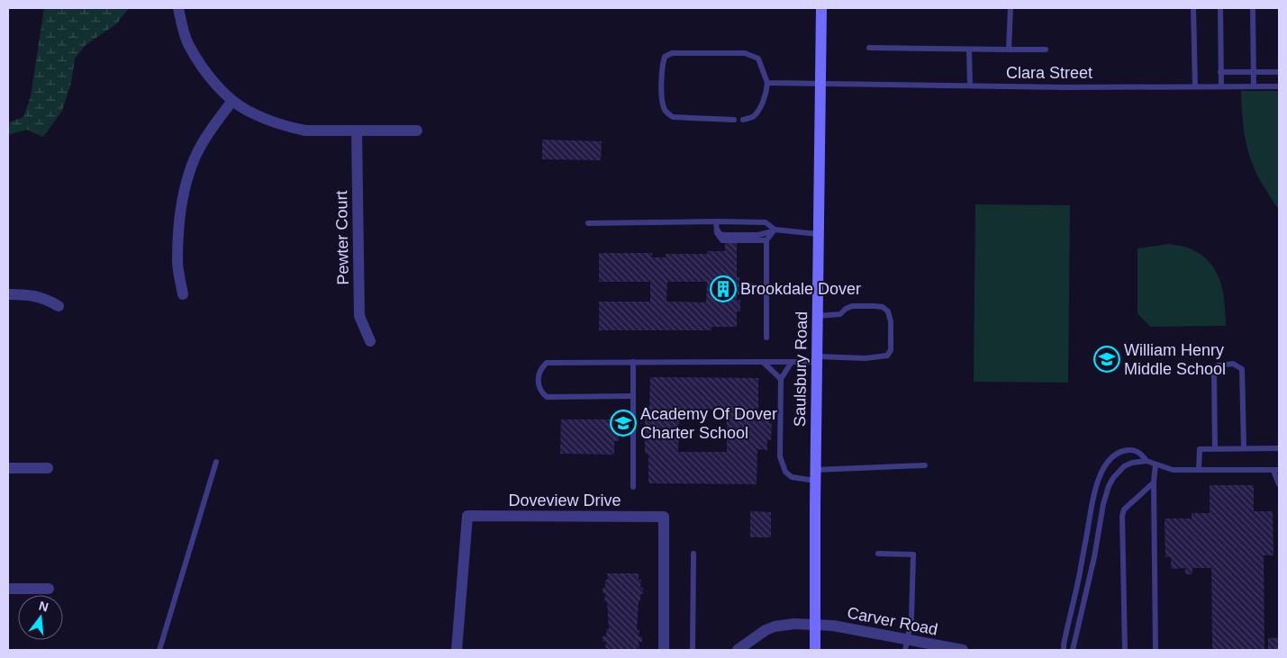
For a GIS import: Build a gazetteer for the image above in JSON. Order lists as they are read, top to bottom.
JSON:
{
  "streets": {
    "main road": ["Saulsbury Road"],
    "street": ["Pewter Court", "Doveview Drive", "Carver Road"],
    "lane": ["Clara Street"]
  },
  "crossings": [
    ["Clara Street", "Saulsbury Road"],
    ["Saulsbury Road", "Carver Road"]
  ],
  "places": {
    "building": ["Brookdale Dover"],
    "school or university": ["William Henry Middle School", "Academy Of Dover Charter School"]
  },
  "north": "top"
}
